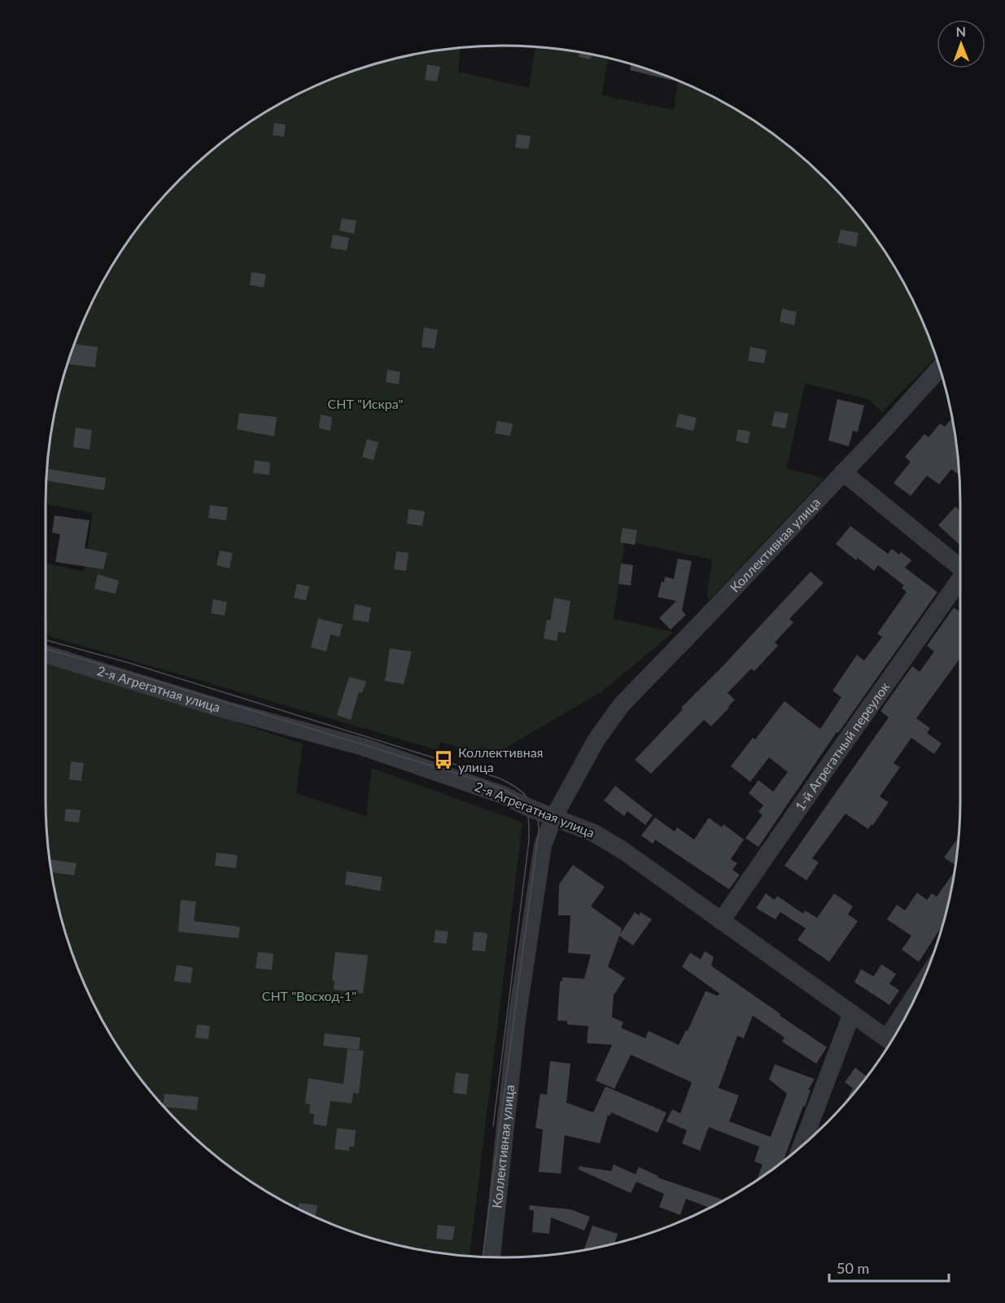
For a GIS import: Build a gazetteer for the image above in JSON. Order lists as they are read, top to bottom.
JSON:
{
  "streets": {
    "street": ["Коллективная улица", "2-я Агрегатная улица", "1-й Агрегатный переулок"]
  },
  "crossings": [
    ["Коллективная улица", "2-я Агрегатная улица"],
    ["2-я Агрегатная улица", "1-й Агрегатный переулок"]
  ],
  "parks": ["СНТ \"Искра\"", "СНТ \"Восход-1\""],
  "places": {
    "bus stop": ["Коллективная улица"]
  },
  "scale_bar": "50 m",
  "north": "top"
}
